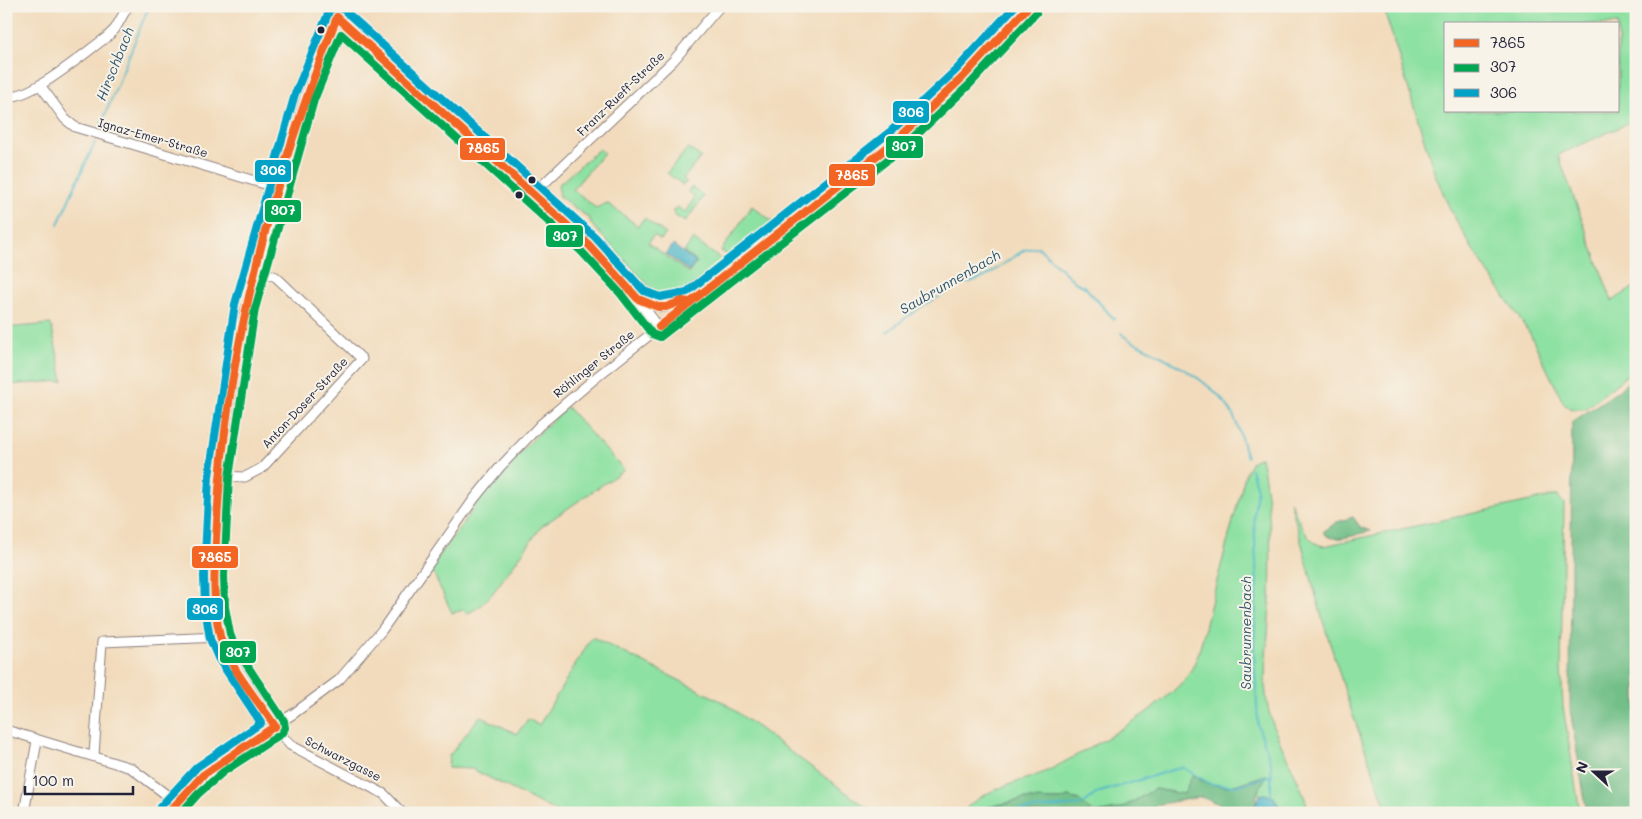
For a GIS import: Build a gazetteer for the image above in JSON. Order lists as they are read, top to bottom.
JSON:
{
  "streets": {
    "street": [
      "Franz-Rueff-Straße",
      "Ignaz-Emer-Straße",
      "Röhlinger Straße",
      "Anton-Doser-Straße",
      "Schwarzgasse"
    ]
  },
  "crossings": [
    ["Ignaz-Emer-Straße", "Schwarzgasse"],
    ["Röhlinger Straße", "Schwarzgasse"],
    ["Anton-Doser-Straße", "Schwarzgasse"]
  ],
  "water": ["Hirschbach", "Saubrunnenbach"],
  "lines": ["transit line 7865", "transit line 306", "transit line 307"],
  "legend": ["7865", "307", "306"],
  "scale_bar": "100 m",
  "north": "left"
}
